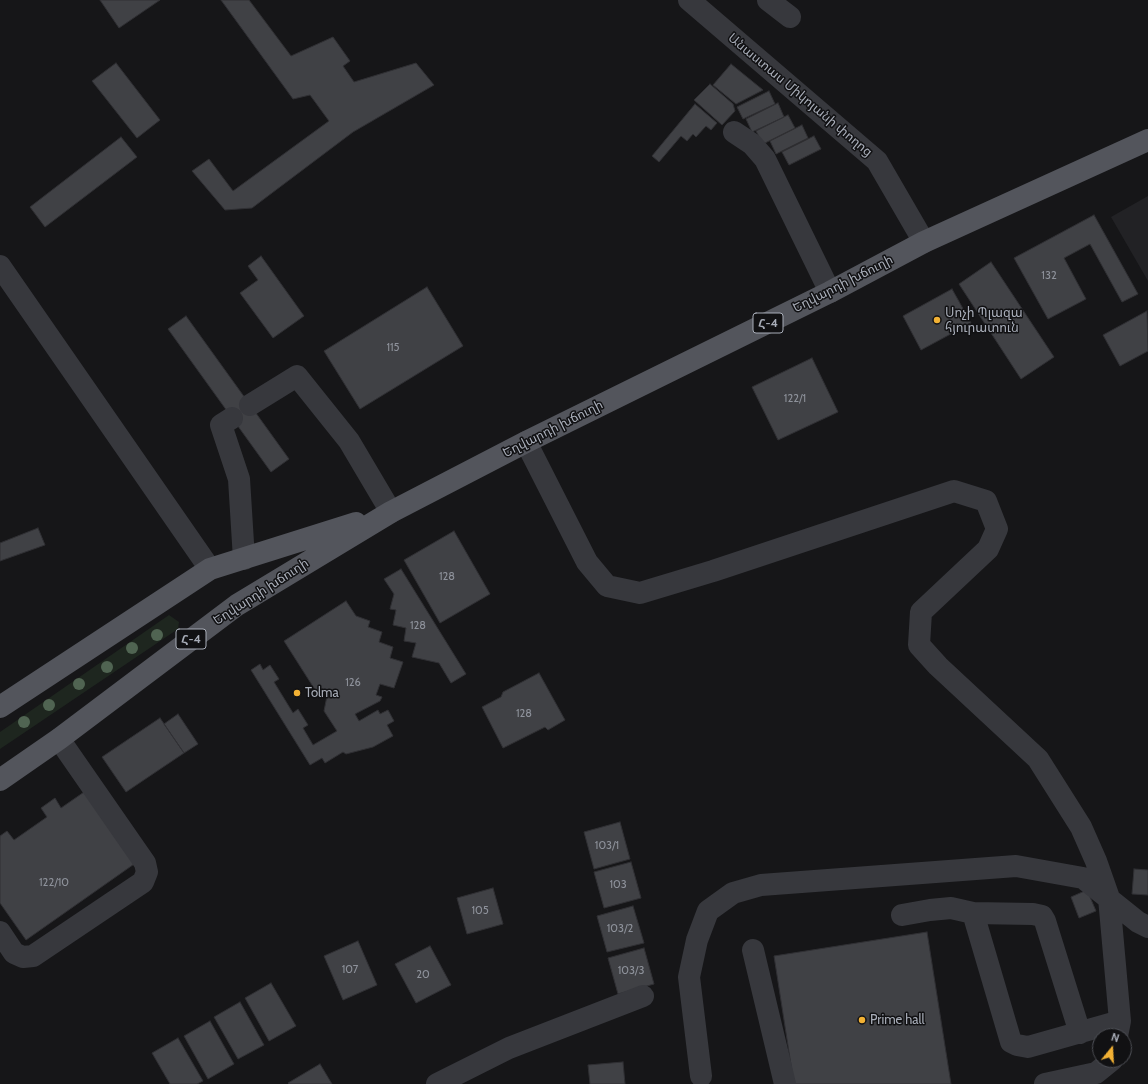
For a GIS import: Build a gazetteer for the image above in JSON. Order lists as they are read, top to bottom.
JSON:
{
  "streets": {
    "main road": ["Եղվարդի խճուղի", "Հ-4"],
    "street": ["Անաստաս Միկոյանի փողոց"]
  },
  "crossings": [
    ["Անաստաս Միկոյանի փողոց", "Եղվարդի խճուղի"]
  ],
  "places": ["Սոչի Պլազա հյուրատուն", "Tolma", "Prime hall"],
  "house_numbers": [
    "132",
    "115",
    "122/1",
    "128",
    "128",
    "126",
    "128",
    "103/1",
    "122/10",
    "103",
    "105",
    "103/2",
    "107",
    "103/3",
    "20"
  ],
  "north": "top"
}
